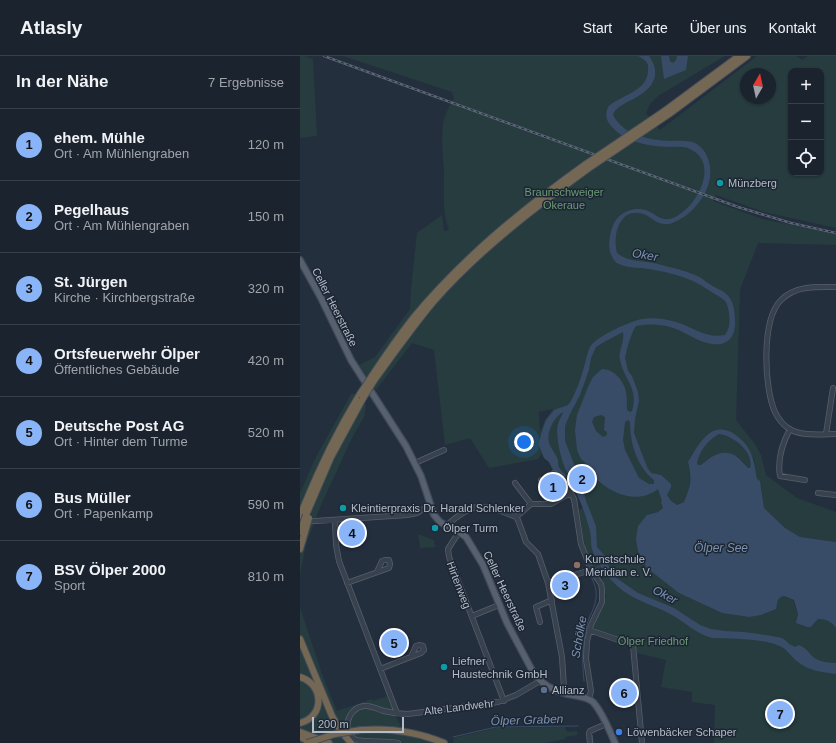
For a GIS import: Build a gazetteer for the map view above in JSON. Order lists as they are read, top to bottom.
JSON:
{
  "streets": {
    "main road": ["Celler Heerstraße"],
    "street": ["Hirtenweg", "Alte Landwehr"]
  },
  "crossings": [
    ["Celler Heerstraße", "Hirtenweg"],
    ["Celler Heerstraße", "Alte Landwehr"],
    ["Hirtenweg", "Alte Landwehr"]
  ],
  "water": [
    "Oker",
    "Ölper See",
    "Schölke",
    "Ölper Graben"
  ],
  "parks": ["Braunschweiger Okeraue", "Ölper Friedhof"],
  "places": [
    "Münzberg",
    "Kleintierpraxis Dr. Harald Schlenker",
    "Ölper Turm",
    "Kunstschule Meridian e. V.",
    "Liefner Haustechnik GmbH",
    "Allianz",
    "Löwenbäcker Schaper"
  ],
  "scale_bar": "200 m",
  "north": "top",
  "page": {
    "header": "Atlasly",
    "nav": [
      "Start",
      "Karte",
      "Über uns",
      "Kontakt"
    ],
    "heading": ["In der Nähe", "7 Ergebnisse"],
    "map_buttons": ["+", "−"],
    "list": [
      {
        "mark": "1",
        "name": "ehem. Mühle",
        "note": "Ort · Am Mühlengraben",
        "value": "120 m"
      },
      {
        "mark": "2",
        "name": "Pegelhaus",
        "note": "Ort · Am Mühlengraben",
        "value": "150 m"
      },
      {
        "mark": "3",
        "name": "St. Jürgen",
        "note": "Kirche · Kirchbergstraße",
        "value": "320 m"
      },
      {
        "mark": "4",
        "name": "Ortsfeuerwehr Ölper",
        "note": "Öffentliches Gebäude",
        "value": "420 m"
      },
      {
        "mark": "5",
        "name": "Deutsche Post AG",
        "note": "Ort · Hinter dem Turme",
        "value": "520 m"
      },
      {
        "mark": "6",
        "name": "Bus Müller",
        "note": "Ort · Papenkamp",
        "value": "590 m"
      },
      {
        "mark": "7",
        "name": "BSV Ölper 2000",
        "note": "Sport",
        "value": "810 m"
      }
    ],
    "pins": [
      "2",
      "1",
      "4",
      "3",
      "5",
      "6",
      "7"
    ],
    "scale": "200 m"
  }
}
